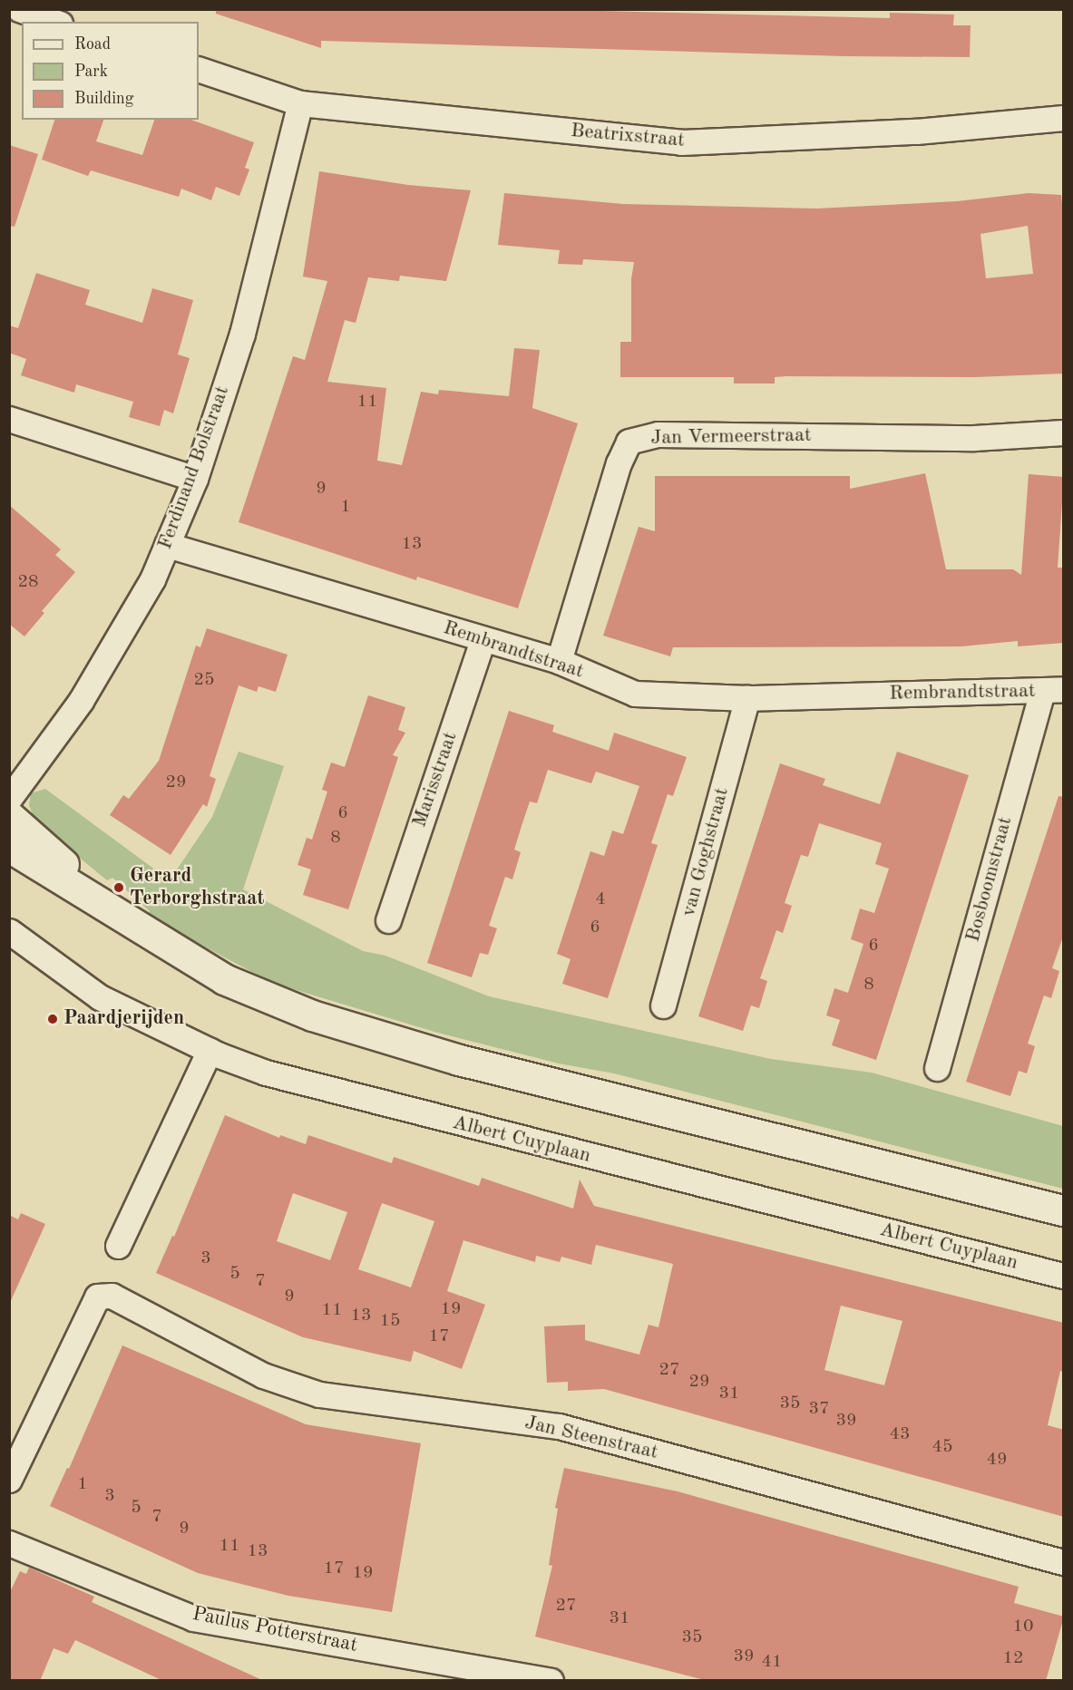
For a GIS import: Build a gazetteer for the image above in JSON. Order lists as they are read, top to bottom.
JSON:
{
  "streets": {
    "street": [
      "Beatrixstraat",
      "Jan Vermeerstraat",
      "Ferdinand Bolstraat",
      "Rembrandtstraat",
      "Marisstraat",
      "van Goghstraat",
      "Bosboomstraat",
      "Albert Cuyplaan",
      "Jan Steenstraat",
      "Paulus Potterstraat"
    ]
  },
  "crossings": [
    ["Beatrixstraat", "Ferdinand Bolstraat"],
    ["Jan Vermeerstraat", "Rembrandtstraat"],
    ["Ferdinand Bolstraat", "Rembrandtstraat"],
    ["Rembrandtstraat", "Marisstraat"],
    ["Rembrandtstraat", "van Goghstraat"],
    ["Rembrandtstraat", "Bosboomstraat"]
  ],
  "places": ["Gerard Terborghstraat", "Paardjerijden"],
  "house_numbers": [
    "11",
    "9",
    "1",
    "13",
    "28",
    "25",
    "29",
    "6",
    "8",
    "4",
    "6",
    "6",
    "8",
    "3",
    "5",
    "7",
    "9",
    "19",
    "11",
    "13",
    "15",
    "17",
    "27",
    "29",
    "31",
    "35",
    "37",
    "39",
    "43",
    "45",
    "49",
    "1",
    "3",
    "5",
    "7",
    "9",
    "11",
    "13",
    "17",
    "19",
    "27",
    "31",
    "10",
    "35",
    "39",
    "12",
    "41"
  ],
  "legend": ["Road", "Park", "Building"]
}
